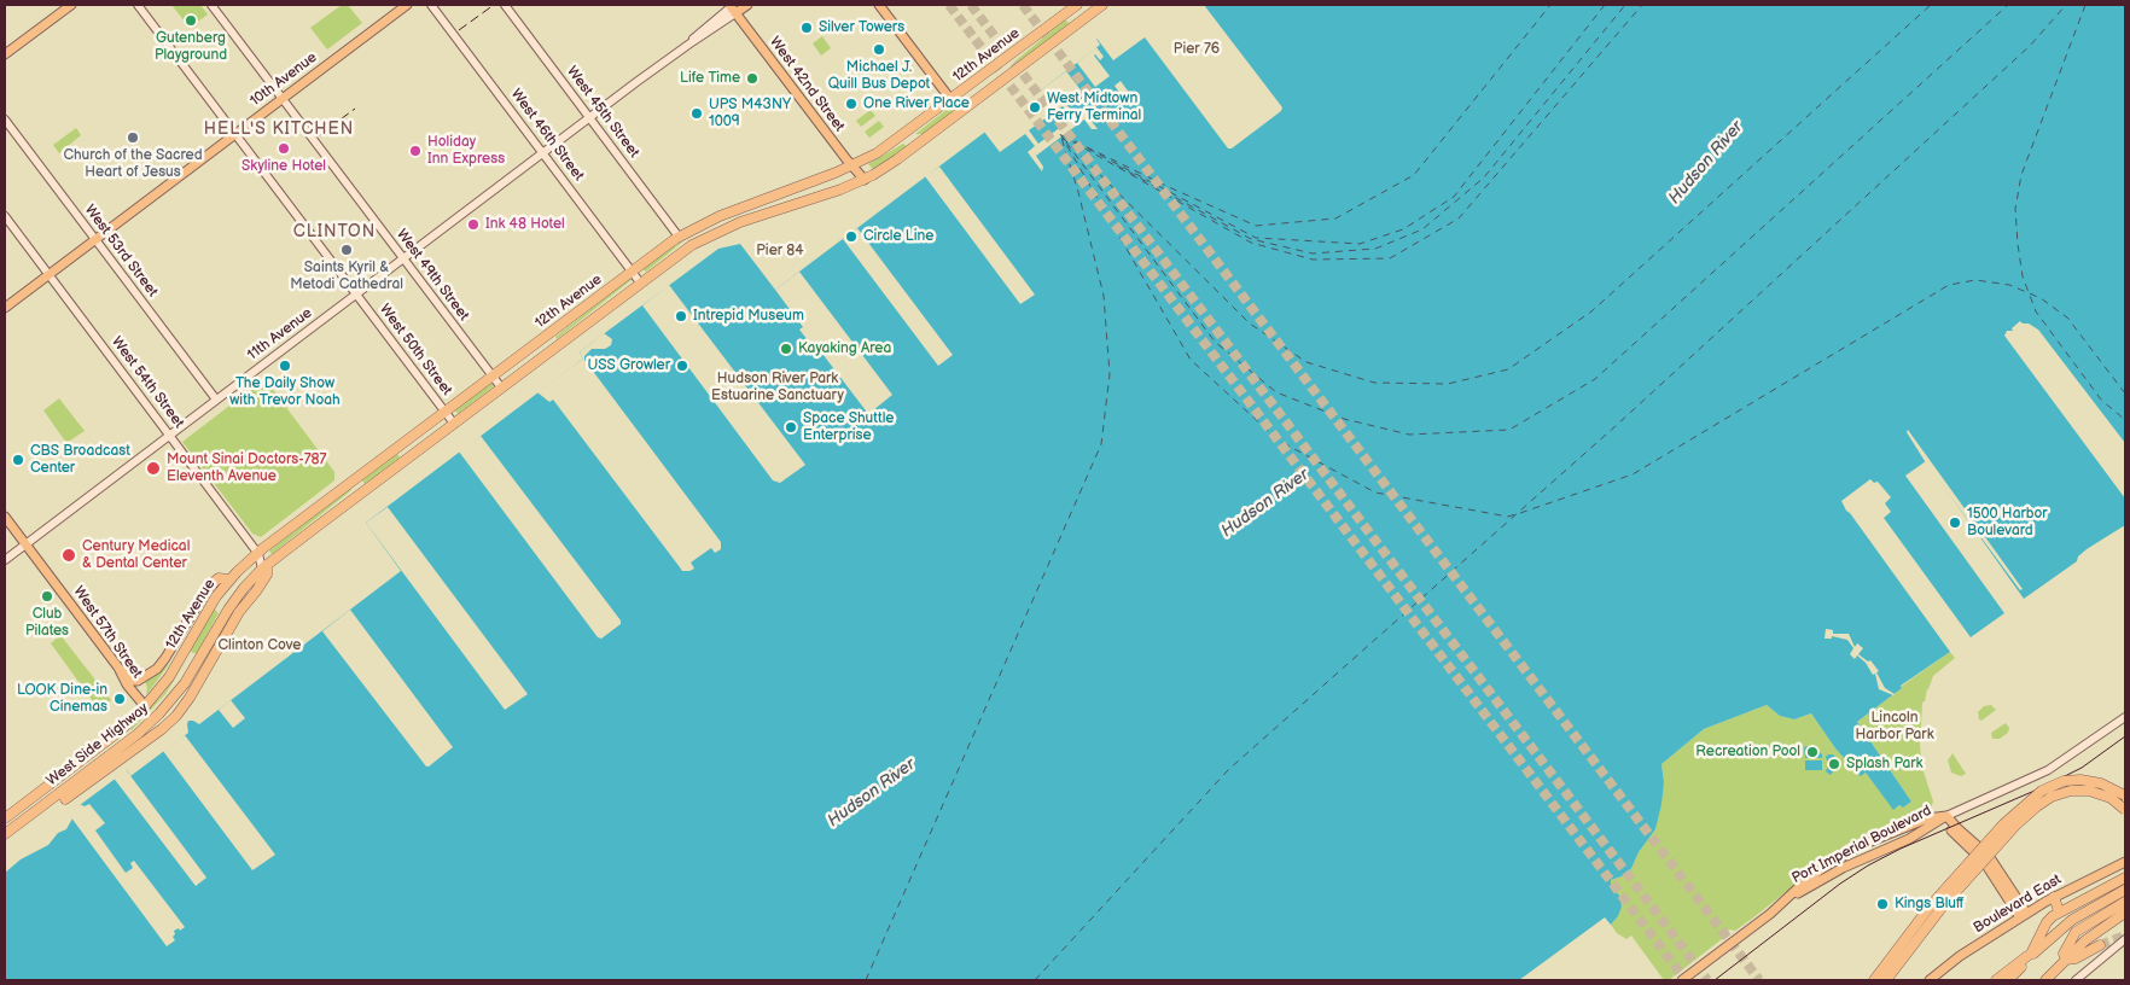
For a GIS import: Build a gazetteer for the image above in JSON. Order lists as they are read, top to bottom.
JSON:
{
  "streets": {
    "highway": ["12th Avenue", "West Side Highway"],
    "main road": [
      "10th Avenue",
      "West 42nd Street",
      "West 45th Street",
      "West 46th Street",
      "West 53rd Street",
      "West 49th Street",
      "11th Avenue",
      "West 50th Street",
      "West 54th Street",
      "West 57th Street",
      "Port Imperial Boulevard",
      "Boulevard East"
    ]
  },
  "crossings": [
    ["12th Avenue", "West 42nd Street"],
    ["12th Avenue", "West 45th Street"],
    ["12th Avenue", "West 46th Street"],
    ["12th Avenue", "West 49th Street"],
    ["12th Avenue", "West 50th Street"],
    ["12th Avenue", "West 54th Street"],
    ["12th Avenue", "West 57th Street"],
    ["12th Avenue", "West Side Highway"],
    ["10th Avenue", "West 53rd Street"],
    ["10th Avenue", "West 49th Street"],
    ["10th Avenue", "West 50th Street"],
    ["10th Avenue", "West 54th Street"],
    ["West 42nd Street", "11th Avenue"],
    ["West 45th Street", "11th Avenue"],
    ["West 46th Street", "11th Avenue"],
    ["West 53rd Street", "11th Avenue"],
    ["West 49th Street", "11th Avenue"],
    ["11th Avenue", "West 50th Street"],
    ["11th Avenue", "West 54th Street"],
    ["11th Avenue", "West 57th Street"],
    ["West 57th Street", "West Side Highway"]
  ],
  "districts": ["HELL'S KITCHEN", "CLINTON"],
  "water": ["Hudson River"],
  "parks": [
    "Pier 76",
    "Pier 84",
    "Hudson River Park Estuarine Sanctuary",
    "Clinton Cove",
    "Lincoln Harbor Park"
  ],
  "places": [
    "Gutenberg Playground",
    "Silver Towers",
    "Michael J. Quill Bus Depot",
    "Life Time",
    "One River Place",
    "West Midtown Ferry Terminal",
    "UPS M43NY 1009",
    "Church of the Sacred Heart of Jesus",
    "Skyline Hotel",
    "Holiday Inn Express",
    "Ink 48 Hotel",
    "Circle Line",
    "Saints Kyril & Metodi Cathedral",
    "Intrepid Museum",
    "Kayaking Area",
    "The Daily Show with Trevor Noah",
    "USS Growler",
    "Space Shuttle Enterprise",
    "CBS Broadcast Center",
    "Mount Sinai Doctors-787 Eleventh Avenue",
    "1500 Harbor Boulevard",
    "Century Medical & Dental Center",
    "Club Pilates",
    "LOOK Dine-in Cinemas",
    "Recreation Pool",
    "Splash Park",
    "Kings Bluff"
  ]
}
